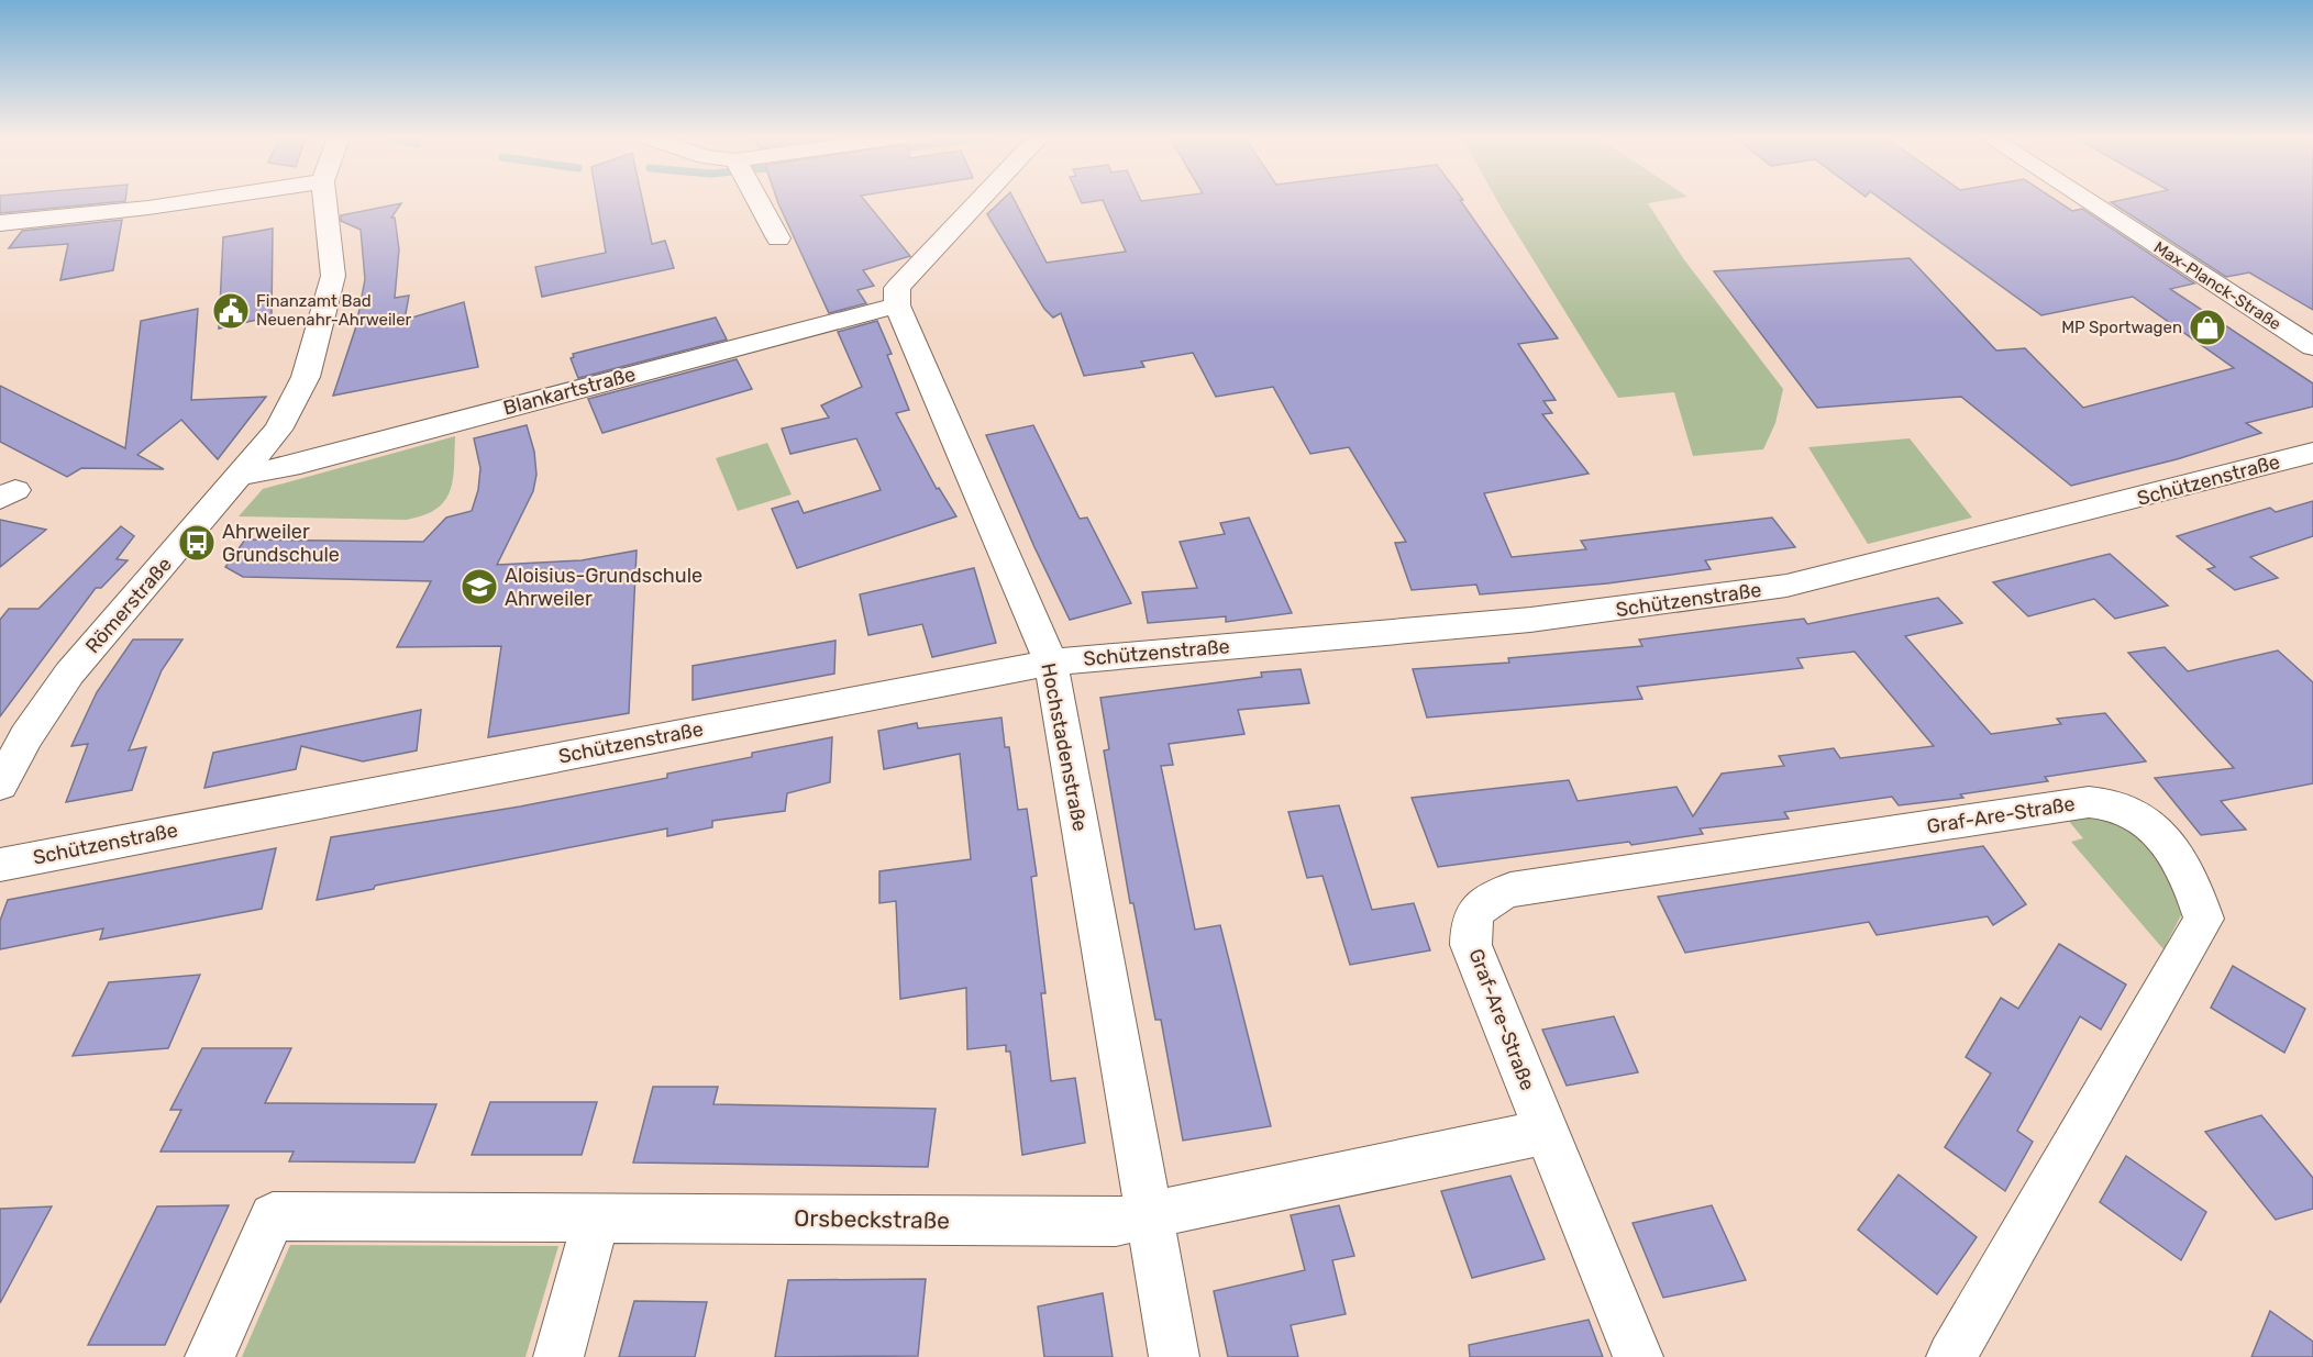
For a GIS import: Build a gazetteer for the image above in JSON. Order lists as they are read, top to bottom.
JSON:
{
  "streets": {
    "street": [
      "Max-Planck-Straße",
      "Blankartstraße",
      "Schützenstraße",
      "Römerstraße",
      "Hochstadenstraße",
      "Graf-Are-Straße",
      "Orsbeckstraße"
    ]
  },
  "crossings": [
    ["Blankartstraße", "Römerstraße"],
    ["Blankartstraße", "Hochstadenstraße"],
    ["Schützenstraße", "Hochstadenstraße"],
    ["Hochstadenstraße", "Orsbeckstraße"]
  ],
  "places": {
    "public building": ["Finanzamt Bad Neuenahr-Ahrweiler"],
    "shop": ["MP Sportwagen"],
    "bus stop": ["Ahrweiler Grundschule"],
    "school or university": ["Aloisius-Grundschule Ahrweiler"]
  }
}
